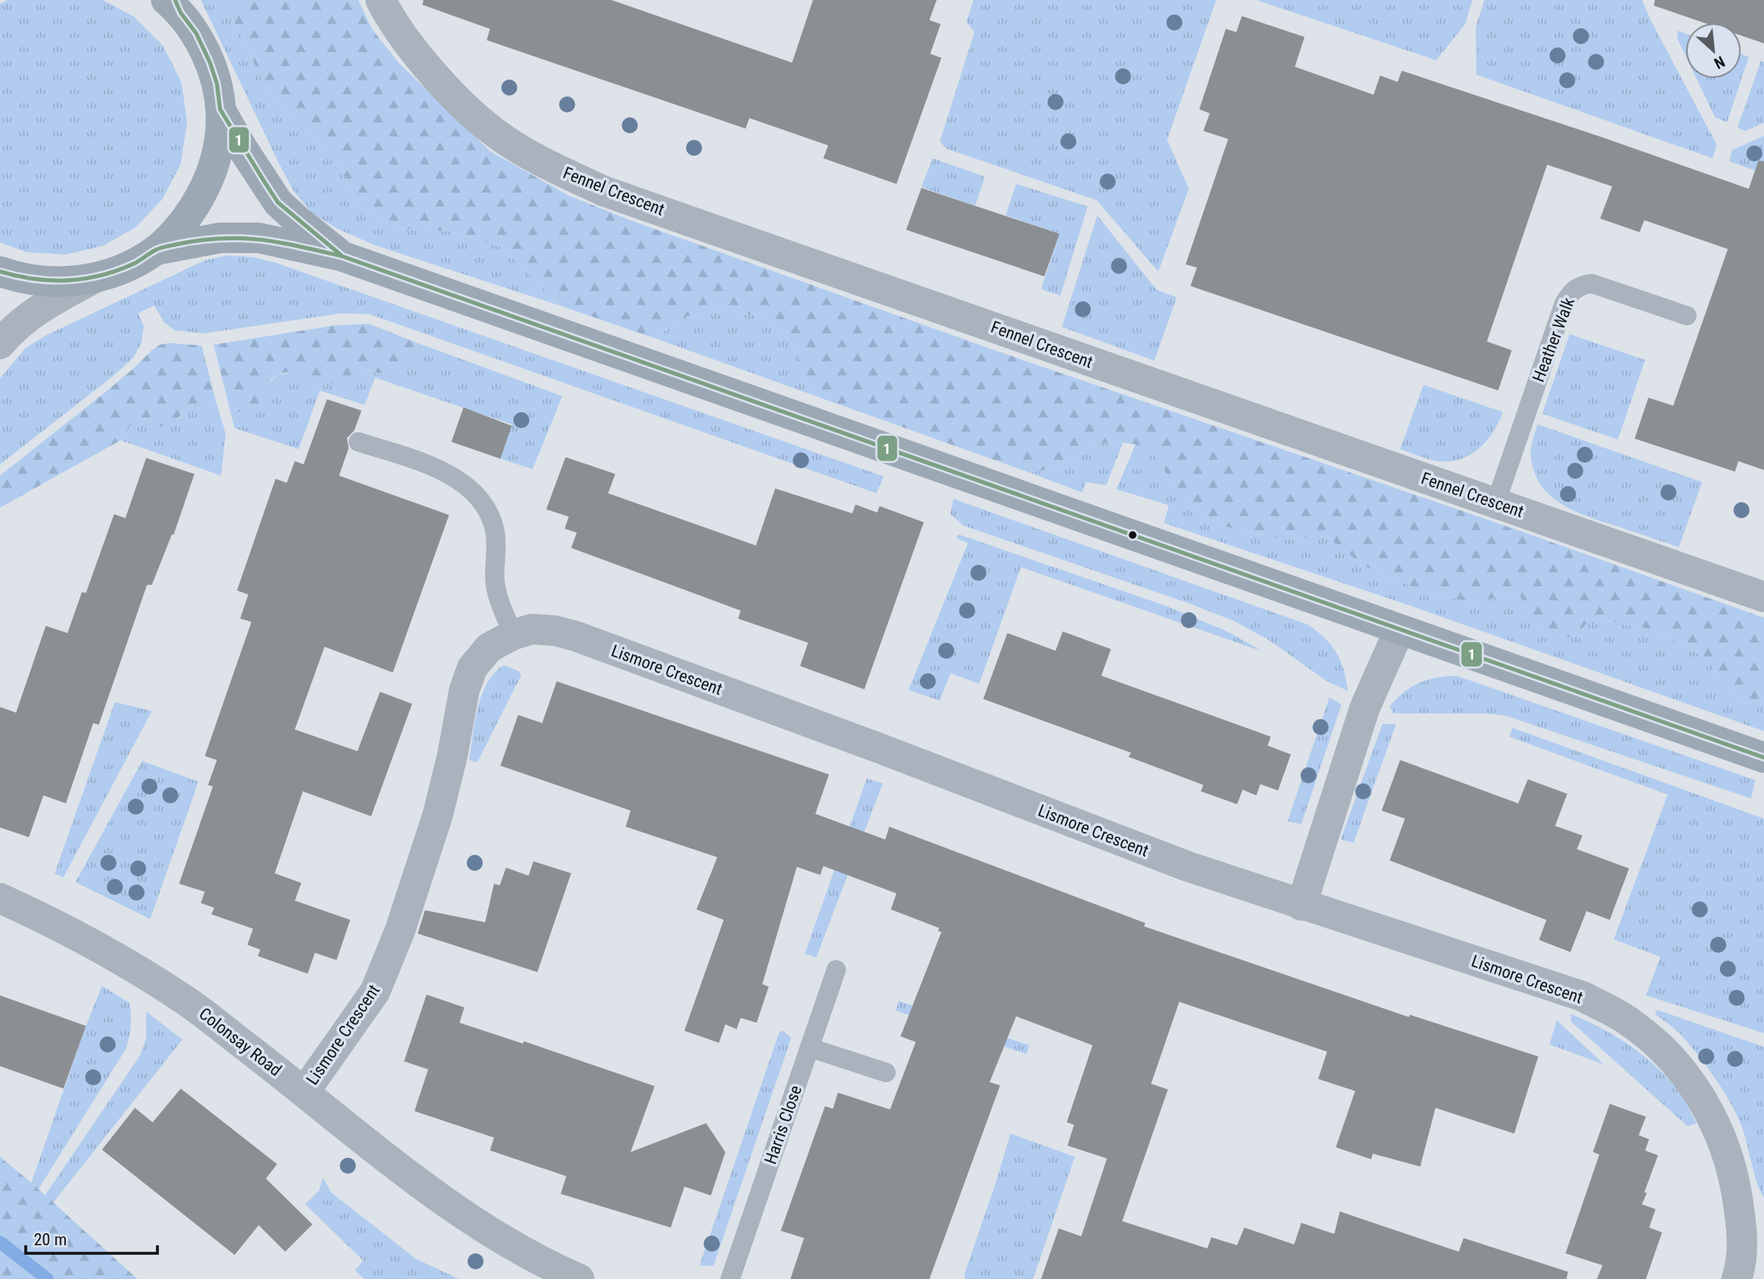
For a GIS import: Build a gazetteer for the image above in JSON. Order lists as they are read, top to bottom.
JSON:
{
  "streets": {
    "street": ["Fennel Crescent", "Lismore Crescent", "Colonsay Road"],
    "lane": ["Heather Walk", "Harris Close"]
  },
  "crossings": [
    ["Fennel Crescent", "Heather Walk"],
    ["Lismore Crescent", "Colonsay Road"]
  ],
  "lines": ["transit line 1"],
  "scale_bar": "20 m",
  "north": "bottom right"
}
